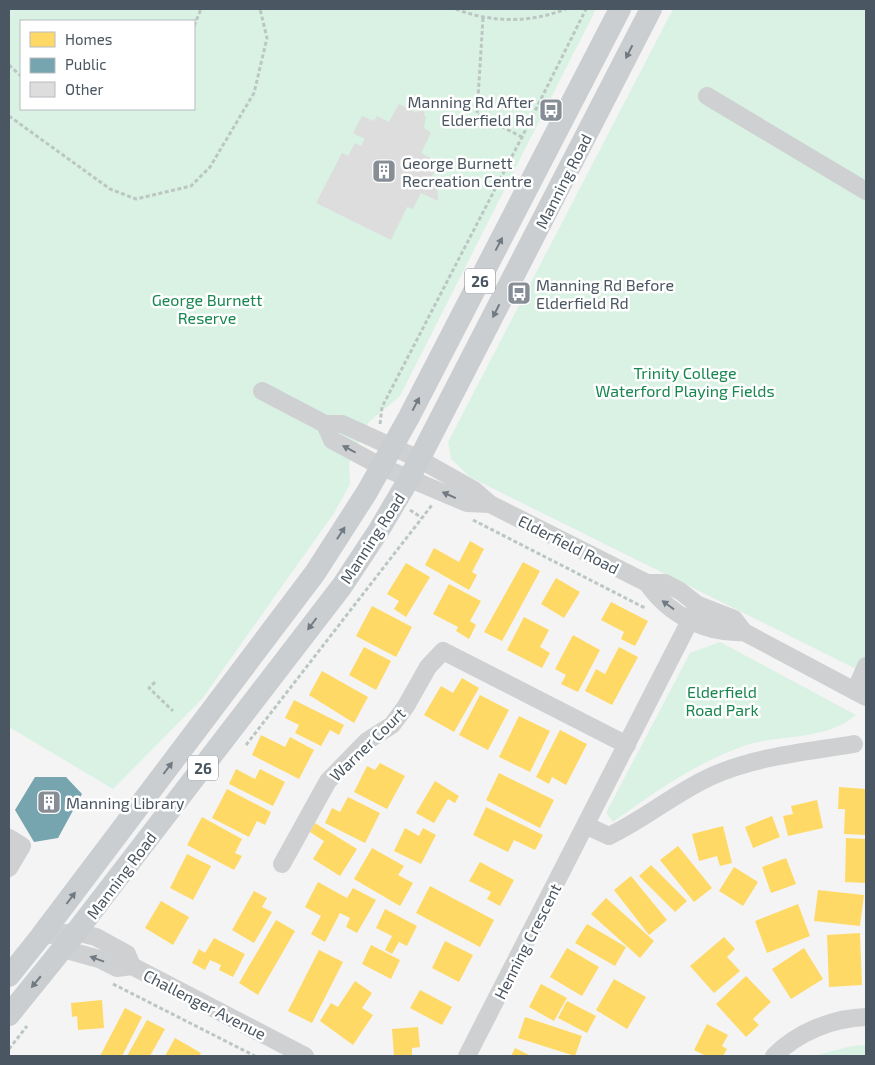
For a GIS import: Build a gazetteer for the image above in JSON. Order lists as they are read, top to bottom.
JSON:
{
  "streets": {
    "main road": ["Manning Road", "26"],
    "street": [
      "Elderfield Road",
      "Warner Court",
      "Henning Crescent",
      "Challenger Avenue"
    ]
  },
  "crossings": [
    ["Manning Road", "Elderfield Road"],
    ["Manning Road", "Challenger Avenue"],
    ["Elderfield Road", "Henning Crescent"],
    ["Warner Court", "Henning Crescent"]
  ],
  "parks": ["George Burnett Reserve", "Trinity College Waterford Playing Fields", "Elderfield Road Park"],
  "places": {
    "bus stop": ["Manning Rd After Elderfield Rd", "Manning Rd Before Elderfield Rd"],
    "building": ["George Burnett Recreation Centre", "Manning Library"]
  },
  "legend": ["Homes", "Public", "Other"]
}
